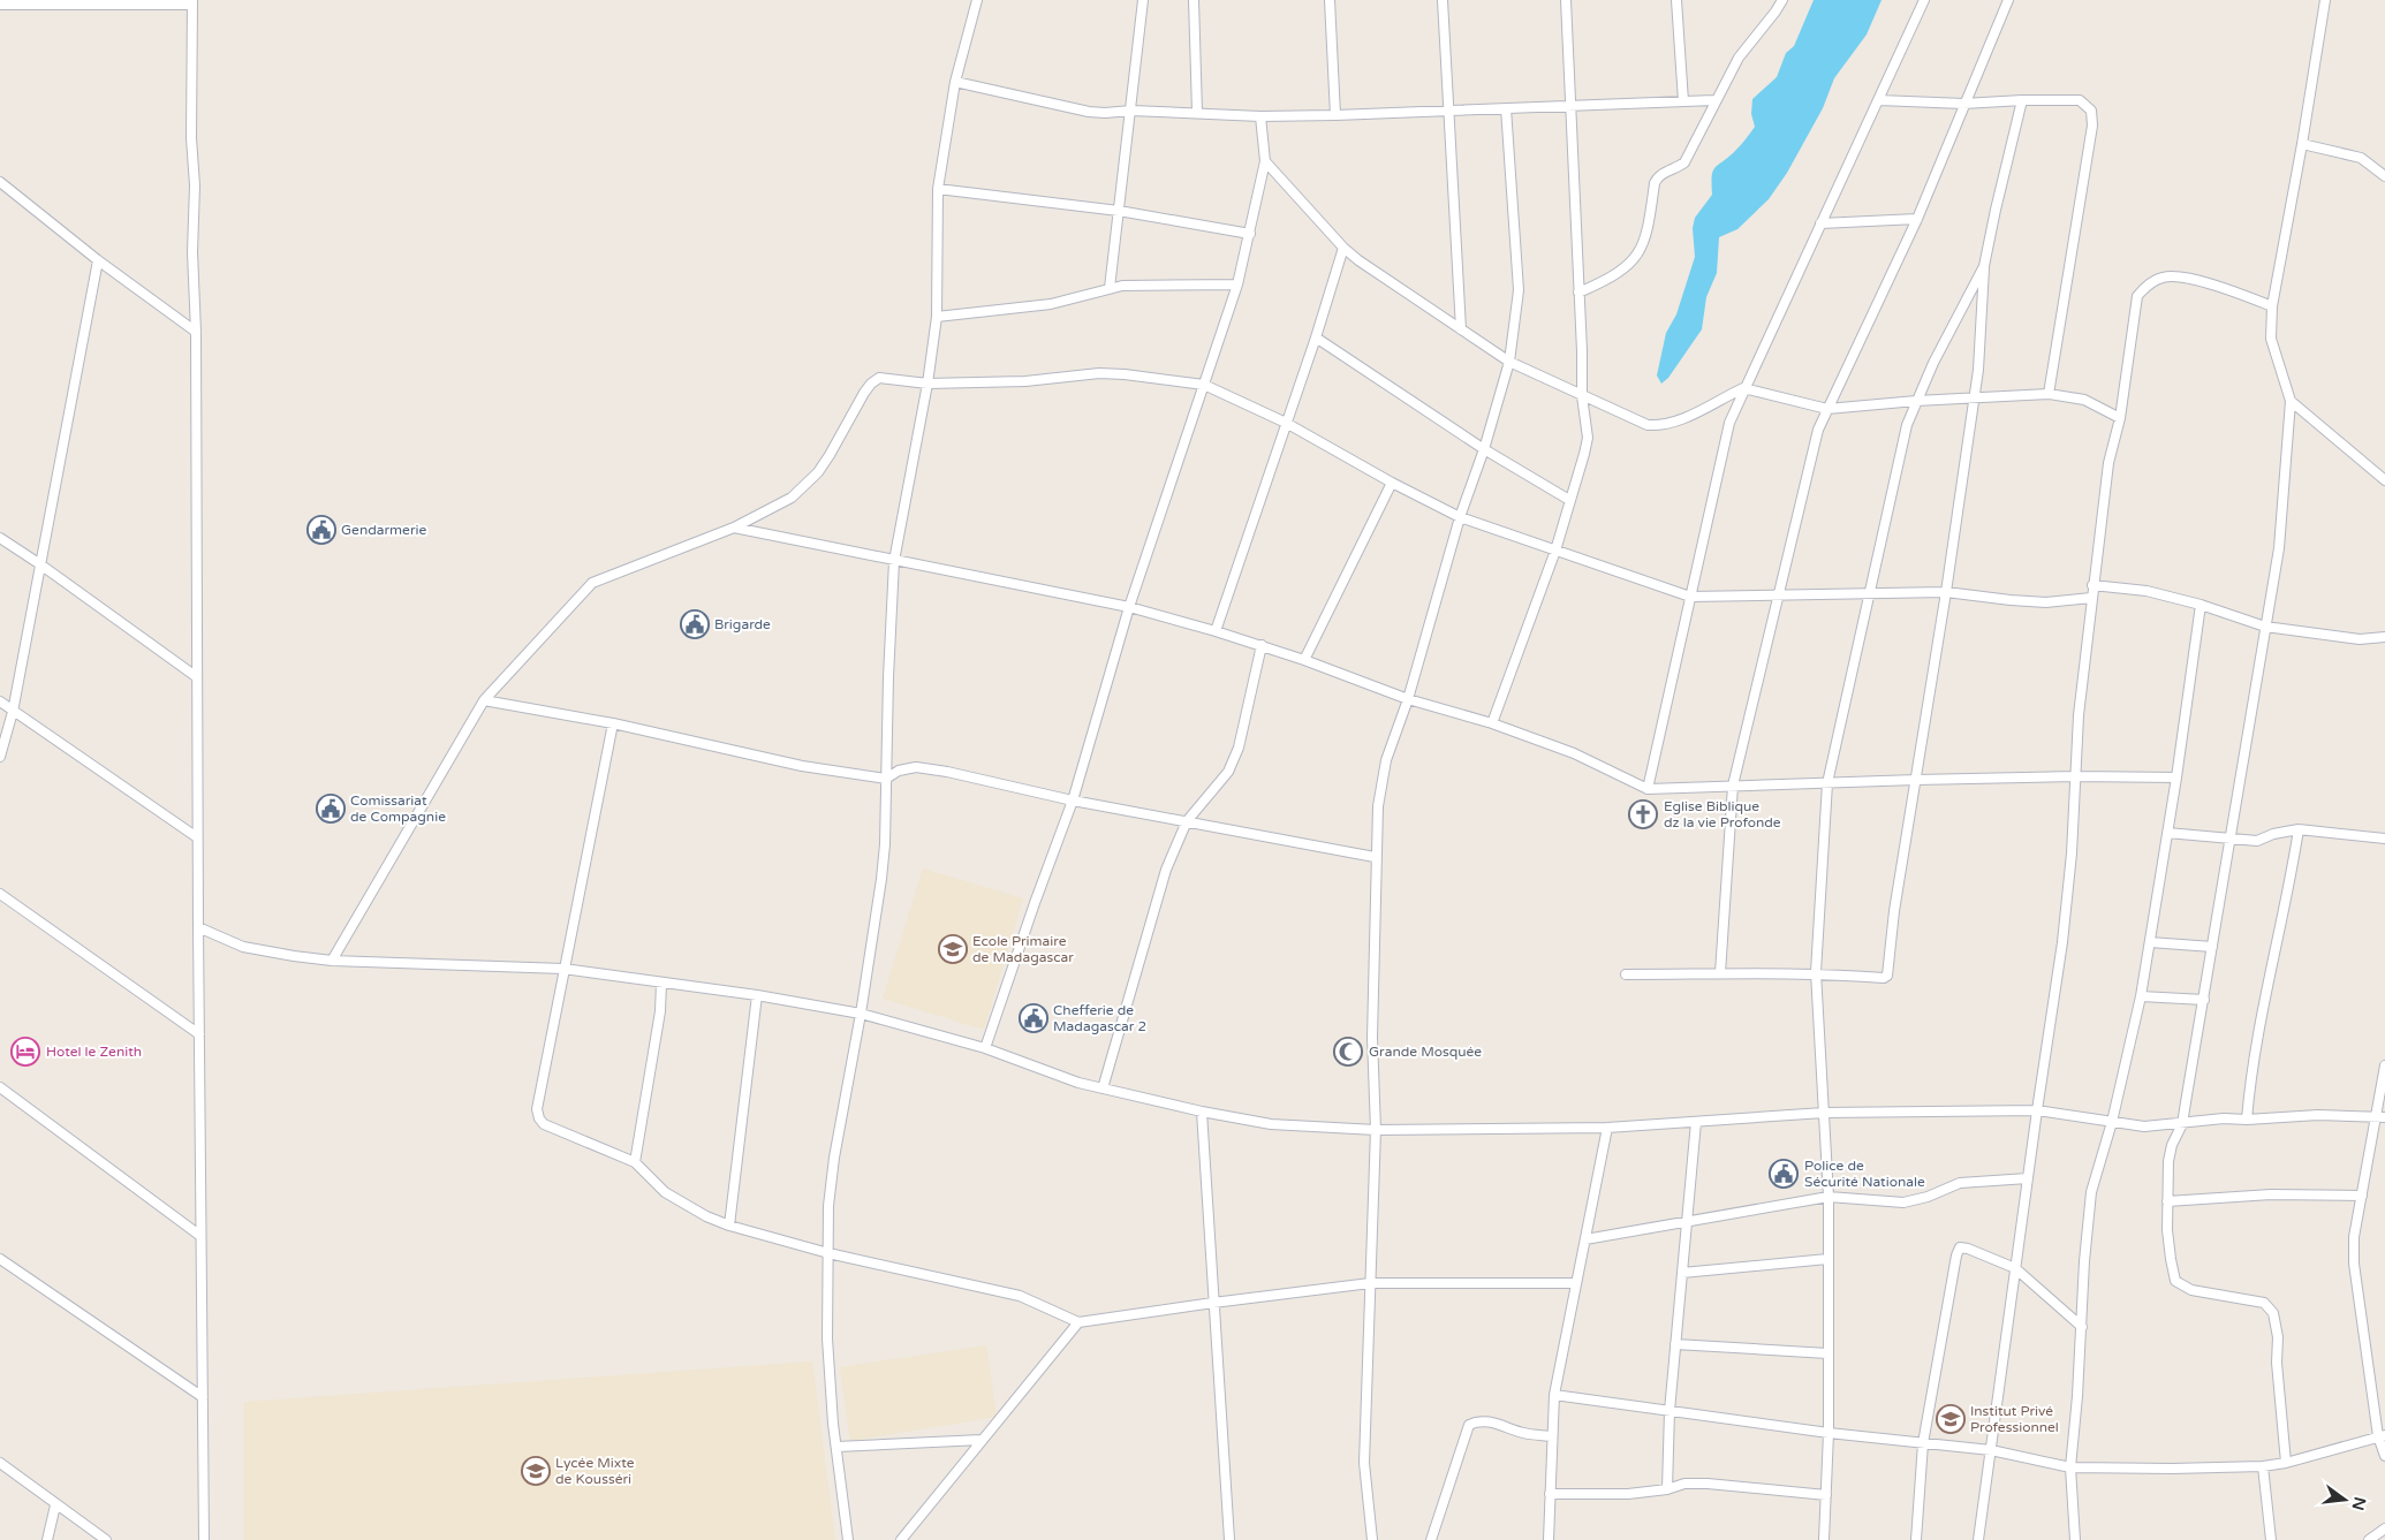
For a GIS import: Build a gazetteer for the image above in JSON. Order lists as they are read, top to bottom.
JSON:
{
  "places": {
    "public building": [
      "Gendarmerie",
      "Brigarde",
      "Comissariat de Compagnie",
      "Chefferie de Madagascar 2",
      "Police de Sécurité Nationale"
    ],
    "church": ["Eglise Biblique dz la vie Profonde"],
    "school or university": ["Ecole Primaire de Madagascar", "Institut Privé Professionnel", "Lycée Mixte de Kousséri"],
    "hotel": ["Hotel le Zenith"],
    "mosque": ["Grande Mosquée"]
  },
  "north": "right"
}
